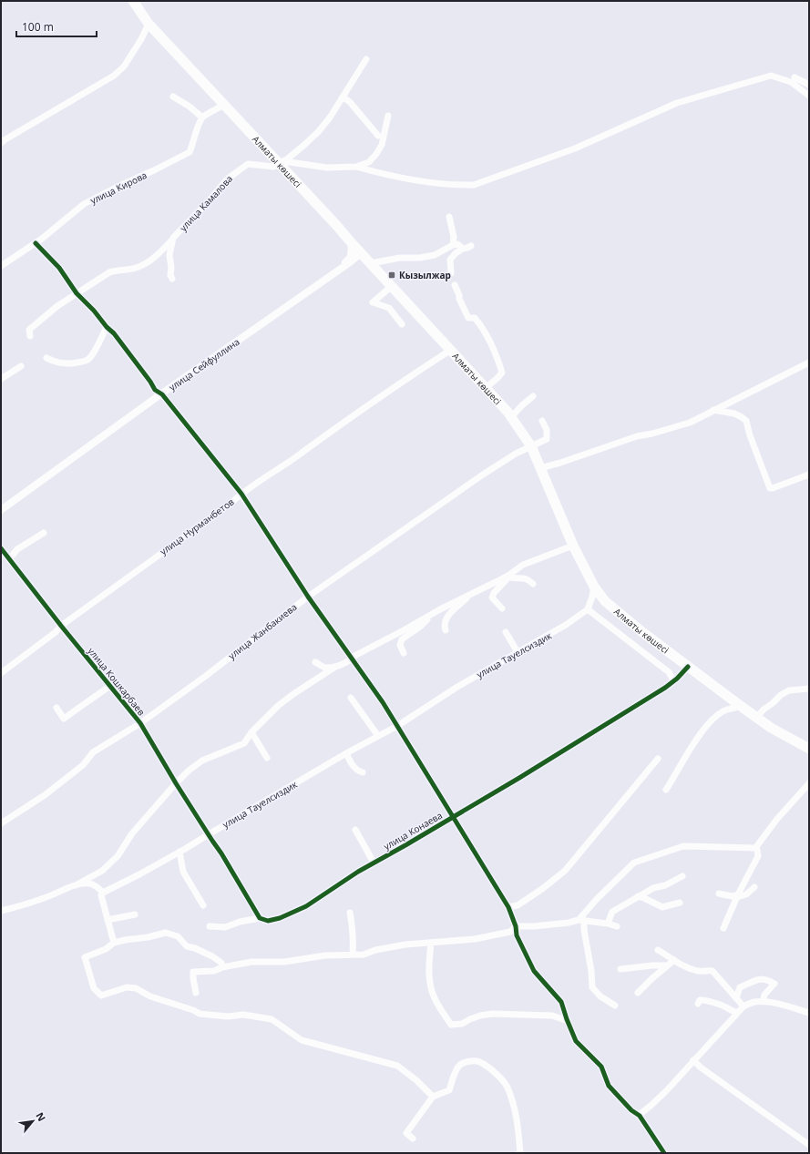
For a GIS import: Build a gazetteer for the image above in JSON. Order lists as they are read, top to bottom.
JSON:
{
  "streets": {
    "main road": ["Алматы көшесі"],
    "street": [
      "улица Кирова",
      "улица Камалова",
      "улица Сейфуллина",
      "улица Нурманбетов",
      "улица Жанбакиева",
      "улица Тауелсиздик",
      "улица Кошкарбаев",
      "улица Конаева"
    ]
  },
  "crossings": [
    ["Алматы көшесі", "улица Камалова"],
    ["Алматы көшесі", "улица Сейфуллина"],
    ["Алматы көшесі", "улица Нурманбетов"],
    ["Алматы көшесі", "улица Жанбакиева"],
    ["Алматы көшесі", "улица Конаева"],
    ["улица Нурманбетов", "улица Кошкарбаев"],
    ["улица Жанбакиева", "улица Кошкарбаев"],
    ["улица Тауелсиздик", "улица Кошкарбаев"]
  ],
  "places": {
    "transit": ["Кызылжар"]
  },
  "scale_bar": "100 m",
  "north": "top right"
}
